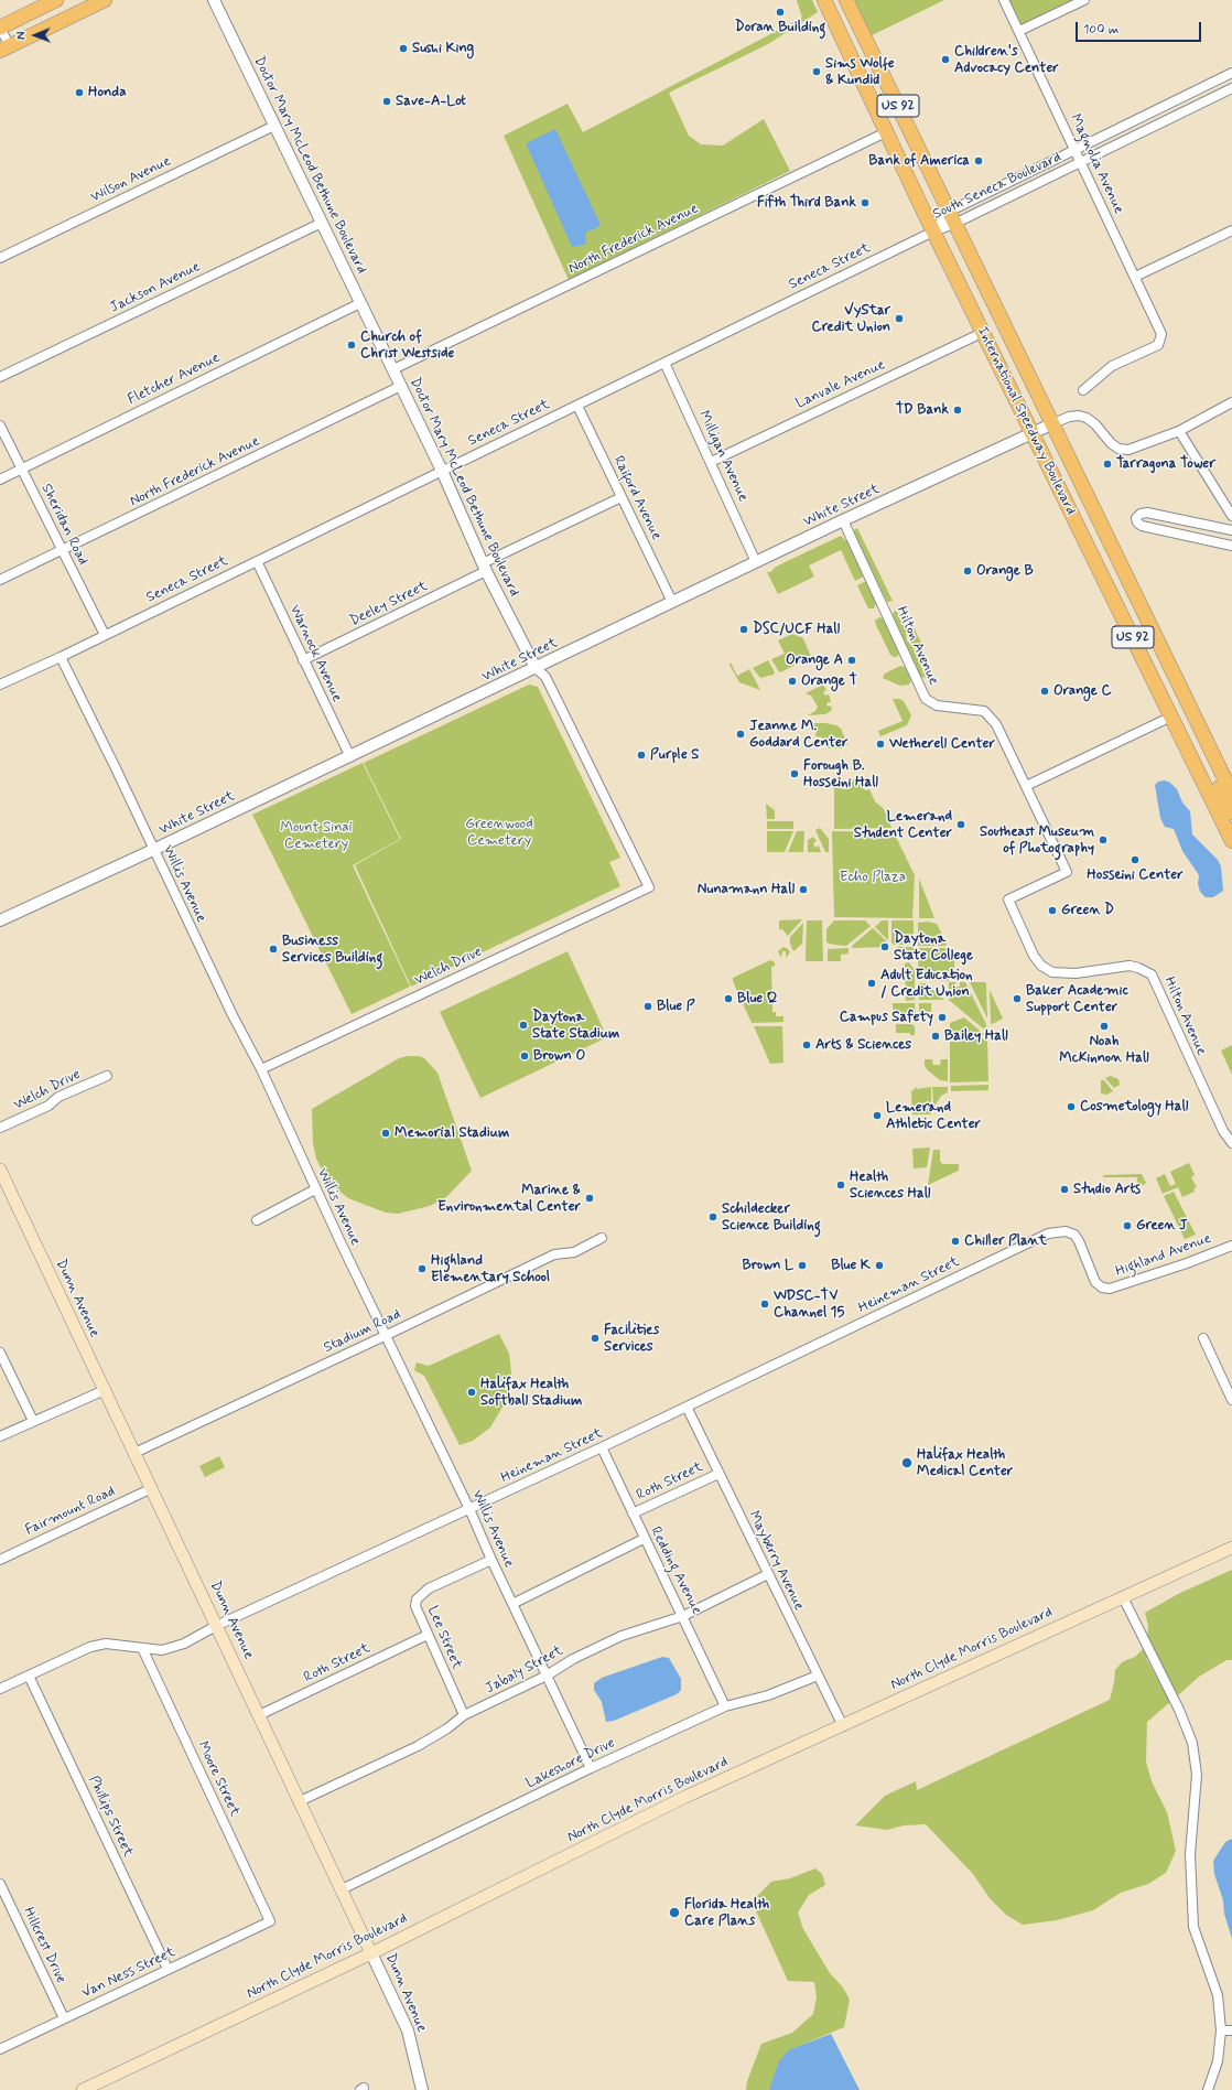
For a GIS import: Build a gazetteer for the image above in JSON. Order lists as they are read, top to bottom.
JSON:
{
  "streets": {
    "main road": [
      "US 92",
      "International Speedway Boulevard",
      "Dunn Avenue",
      "North Clyde Morris Boulevard"
    ],
    "street": [
      "Magnolia Avenue",
      "Doctor Mary McLeod Bethune Boulevard",
      "Wilson Avenue",
      "South Seneca Boulevard",
      "North Frederick Avenue",
      "Seneca Street",
      "Jackson Avenue",
      "Fletcher Avenue",
      "Lanvale Avenue",
      "Milligan Avenue",
      "Raiford Avenue",
      "White Street",
      "Sheridan Road",
      "Deeley Street",
      "Hilton Avenue",
      "Warnock Avenue",
      "Willis Avenue",
      "Welch Drive",
      "Highland Avenue",
      "Heineman Street",
      "Stadium Road",
      "Roth Street",
      "Fairmount Road",
      "Mayberry Avenue",
      "Redding Avenue",
      "Lee Street",
      "Jabaly Street",
      "Lakeshore Drive",
      "Moore Street",
      "Phillips Street",
      "Hillcrest Drive",
      "Van Ness Street"
    ]
  },
  "crossings": [
    ["Magnolia Avenue", "South Seneca Boulevard"],
    ["Doctor Mary McLeod Bethune Boulevard", "Wilson Avenue"],
    ["Doctor Mary McLeod Bethune Boulevard", "North Frederick Avenue"],
    ["Doctor Mary McLeod Bethune Boulevard", "Seneca Street"],
    ["Doctor Mary McLeod Bethune Boulevard", "Jackson Avenue"],
    ["Doctor Mary McLeod Bethune Boulevard", "Fletcher Avenue"],
    ["Doctor Mary McLeod Bethune Boulevard", "White Street"],
    ["Doctor Mary McLeod Bethune Boulevard", "Deeley Street"],
    ["Doctor Mary McLeod Bethune Boulevard", "Welch Drive"],
    ["South Seneca Boulevard", "Seneca Street"],
    ["South Seneca Boulevard", "International Speedway Boulevard"],
    ["North Frederick Avenue", "International Speedway Boulevard"],
    ["North Frederick Avenue", "Sheridan Road"],
    ["Seneca Street", "International Speedway Boulevard"],
    ["Seneca Street", "Milligan Avenue"],
    ["Seneca Street", "Raiford Avenue"],
    ["Seneca Street", "Sheridan Road"],
    ["Seneca Street", "Warnock Avenue"],
    ["Seneca Street", "Willis Avenue"],
    ["Fletcher Avenue", "Sheridan Road"],
    ["Lanvale Avenue", "International Speedway Boulevard"],
    ["Lanvale Avenue", "Milligan Avenue"],
    ["International Speedway Boulevard", "White Street"],
    ["Milligan Avenue", "White Street"],
    ["Raiford Avenue", "White Street"],
    ["Raiford Avenue", "Deeley Street"],
    ["White Street", "Hilton Avenue"],
    ["White Street", "Warnock Avenue"],
    ["White Street", "Willis Avenue"],
    ["Deeley Street", "Warnock Avenue"],
    ["Willis Avenue", "Welch Drive"],
    ["Willis Avenue", "Heineman Street"],
    ["Willis Avenue", "Stadium Road"],
    ["Willis Avenue", "Lee Street"],
    ["Willis Avenue", "Jabaly Street"],
    ["Willis Avenue", "Lakeshore Drive"],
    ["Highland Avenue", "Heineman Street"],
    ["Heineman Street", "Dunn Avenue"],
    ["Heineman Street", "Mayberry Avenue"],
    ["Heineman Street", "Redding Avenue"],
    ["Heineman Street", "Moore Street"],
    ["Heineman Street", "Phillips Street"],
    ["Dunn Avenue", "Stadium Road"],
    ["Dunn Avenue", "Roth Street"],
    ["Dunn Avenue", "Fairmount Road"],
    ["Dunn Avenue", "North Clyde Morris Boulevard"],
    ["Dunn Avenue", "Jabaly Street"],
    ["Dunn Avenue", "Lakeshore Drive"],
    ["Roth Street", "Mayberry Avenue"],
    ["Roth Street", "Redding Avenue"],
    ["Roth Street", "Lee Street"],
    ["Mayberry Avenue", "North Clyde Morris Boulevard"],
    ["Mayberry Avenue", "Jabaly Street"],
    ["Mayberry Avenue", "Lakeshore Drive"],
    ["Redding Avenue", "Jabaly Street"],
    ["Redding Avenue", "Lakeshore Drive"],
    ["Lee Street", "Jabaly Street"],
    ["Moore Street", "Van Ness Street"],
    ["Phillips Street", "Van Ness Street"],
    ["Hillcrest Drive", "Van Ness Street"]
  ],
  "parks": ["Greenwood Cemetery", "Mount Sinai Cemetery", "Echo Plaza"],
  "places": [
    "Doran Building",
    "Sushi King",
    "Children's Advocacy Center",
    "Sims Wolfe & Kundid",
    "Honda",
    "Save-A-Lot",
    "Bank of America",
    "Fifth Third Bank",
    "VyStar Credit Union",
    "Church of Christ Westside",
    "TD Bank",
    "Tarragona Tower",
    "Orange B",
    "DSC/UCF Hall",
    "Orange A",
    "Orange T",
    "Orange C",
    "Jeanne M. Goddard Center",
    "Wetherell Center",
    "Purple S",
    "Forough B. Hosseini Hall",
    "Lemerand Student Center",
    "Southeast Museum of Photography",
    "Hosseini Center",
    "Nunamann Hall",
    "Green D",
    "Daytona State College",
    "Business Services Building",
    "Adult Education / Credit Union",
    "Blue Q",
    "Baker Academic Support Center",
    "Blue P",
    "Campus Safety",
    "Daytona State Stadium",
    "Noah McKinnon Hall",
    "Bailey Hall",
    "Arts & Sciences",
    "Brown O",
    "Cosmetology Hall",
    "Lemerand Athletic Center",
    "Memorial Stadium",
    "Health Sciences Hall",
    "Studio Arts",
    "Marine & Environmental Center",
    "Schildecker Science Building",
    "Green J",
    "Chiller Plant",
    "Brown L",
    "Blue K",
    "Highland Elementary School",
    "WDSC-TV Channel 15",
    "Facilities Services",
    "Halifax Health Softball Stadium",
    "Halifax Health Medical Center",
    "Florida Health Care Plans"
  ],
  "scale_bar": "100 m",
  "north": "left"
}
